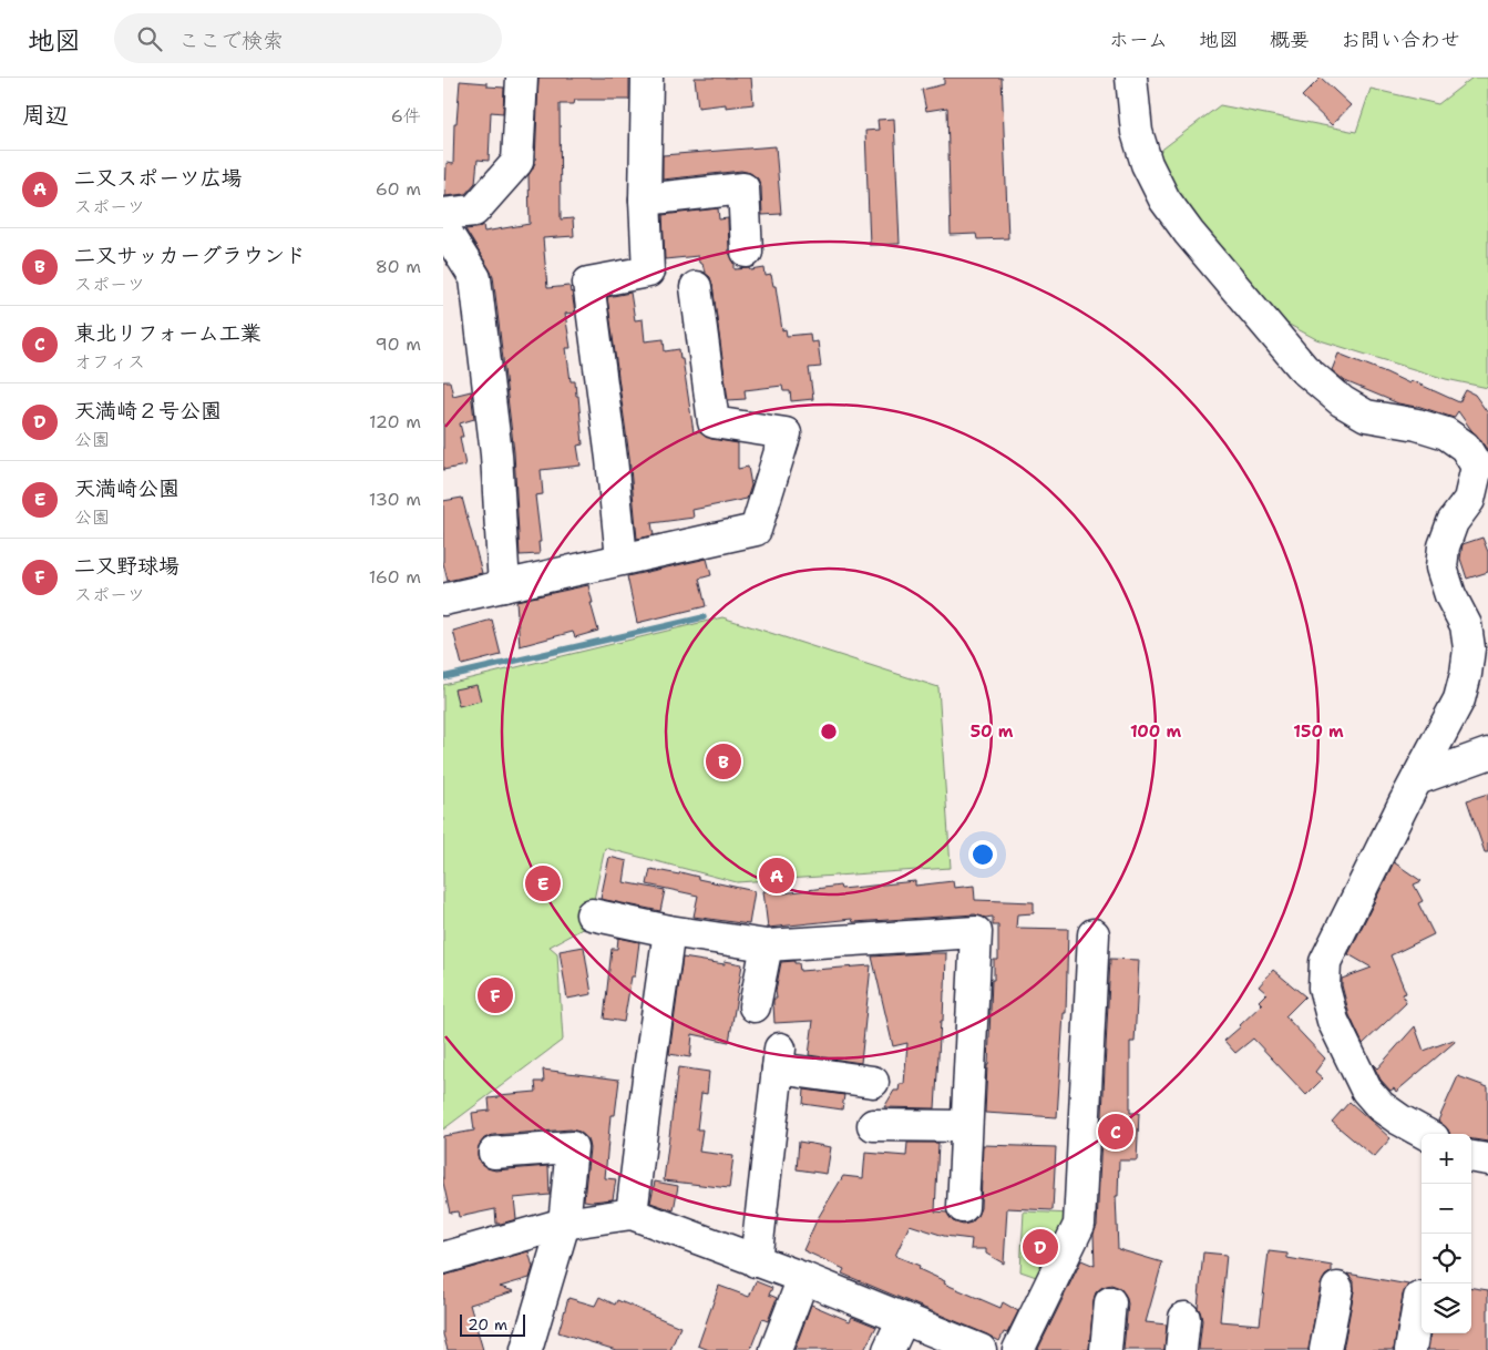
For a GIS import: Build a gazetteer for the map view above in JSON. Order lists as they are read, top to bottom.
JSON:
{
  "scale_bar": "20 m",
  "page": {
    "header": "地図",
    "search": "ここで検索",
    "nav": [
      "ホーム",
      "地図",
      "概要",
      "お問い合わせ"
    ],
    "heading": ["周辺", "6件"],
    "list": [
      {
        "mark": "A",
        "name": "二又スポーツ広場",
        "note": "スポーツ",
        "value": "60 m"
      },
      {
        "mark": "B",
        "name": "二又サッカーグラウンド",
        "note": "スポーツ",
        "value": "80 m"
      },
      {
        "mark": "C",
        "name": "東北リフォーム工業",
        "note": "オフィス",
        "value": "90 m"
      },
      {
        "mark": "D",
        "name": "天満崎２号公園",
        "note": "公園",
        "value": "120 m"
      },
      {
        "mark": "E",
        "name": "天満崎公園",
        "note": "公園",
        "value": "130 m"
      },
      {
        "mark": "F",
        "name": "二又野球場",
        "note": "スポーツ",
        "value": "160 m"
      }
    ],
    "pins": [
      "B",
      "A",
      "E",
      "F",
      "C",
      "D"
    ],
    "map_buttons": ["+", "−"],
    "scale": "20 m"
  },
  "rings": ["50 m", "100 m", "150 m"]
}
